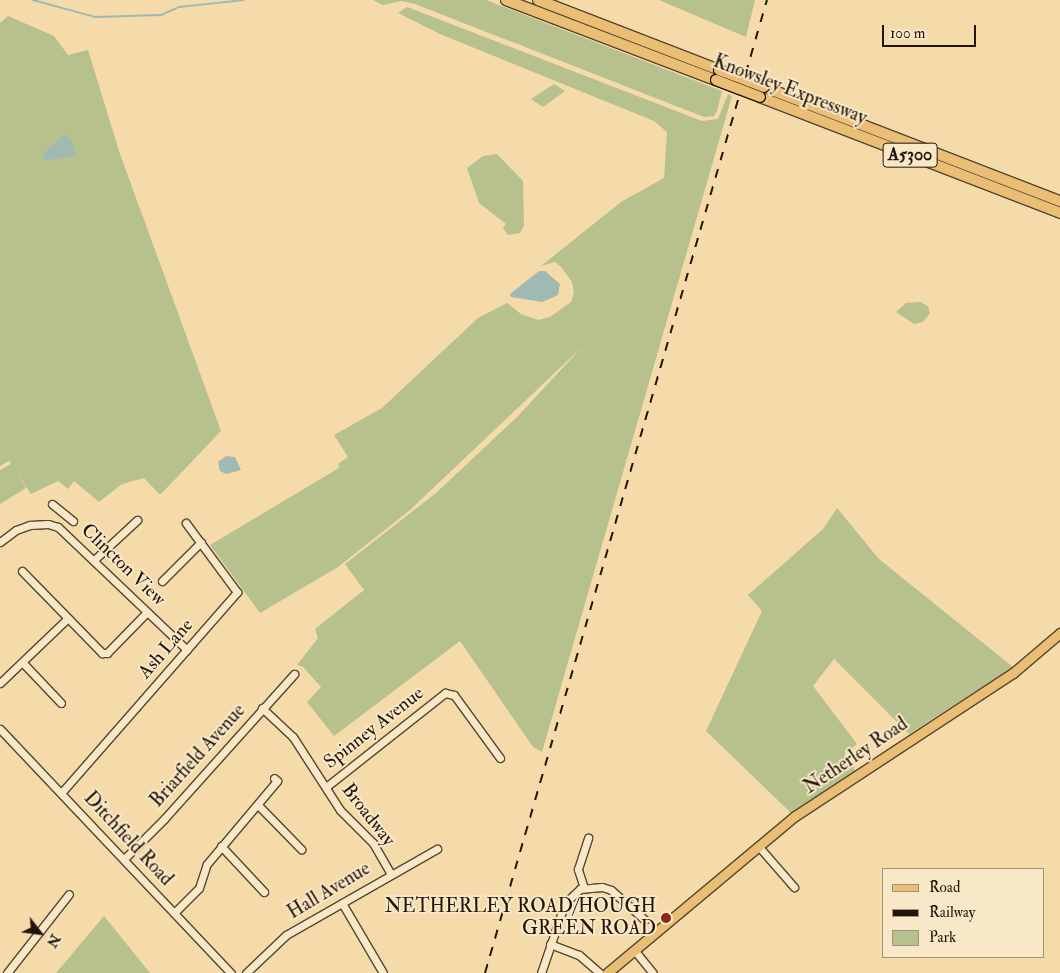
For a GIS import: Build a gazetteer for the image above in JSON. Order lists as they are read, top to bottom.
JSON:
{
  "streets": {
    "highway": ["Knowsley Expressway", "A5300"],
    "main road": ["Netherley Road"],
    "street": [
      "Clincton View",
      "Ash Lane",
      "Spinney Avenue",
      "Briarfield Avenue",
      "Broadway",
      "Ditchfield Road",
      "Hall Avenue"
    ]
  },
  "crossings": [
    ["Clincton View", "Ash Lane"],
    ["Ash Lane", "Ditchfield Road"],
    ["Spinney Avenue", "Broadway"],
    ["Briarfield Avenue", "Broadway"],
    ["Briarfield Avenue", "Ditchfield Road"],
    ["Broadway", "Hall Avenue"]
  ],
  "places": ["NETHERLEY ROAD/HOUGH GREEN ROAD"],
  "legend": ["Road", "Railway", "Park"],
  "scale_bar": "100 m",
  "north": "bottom right"
}
